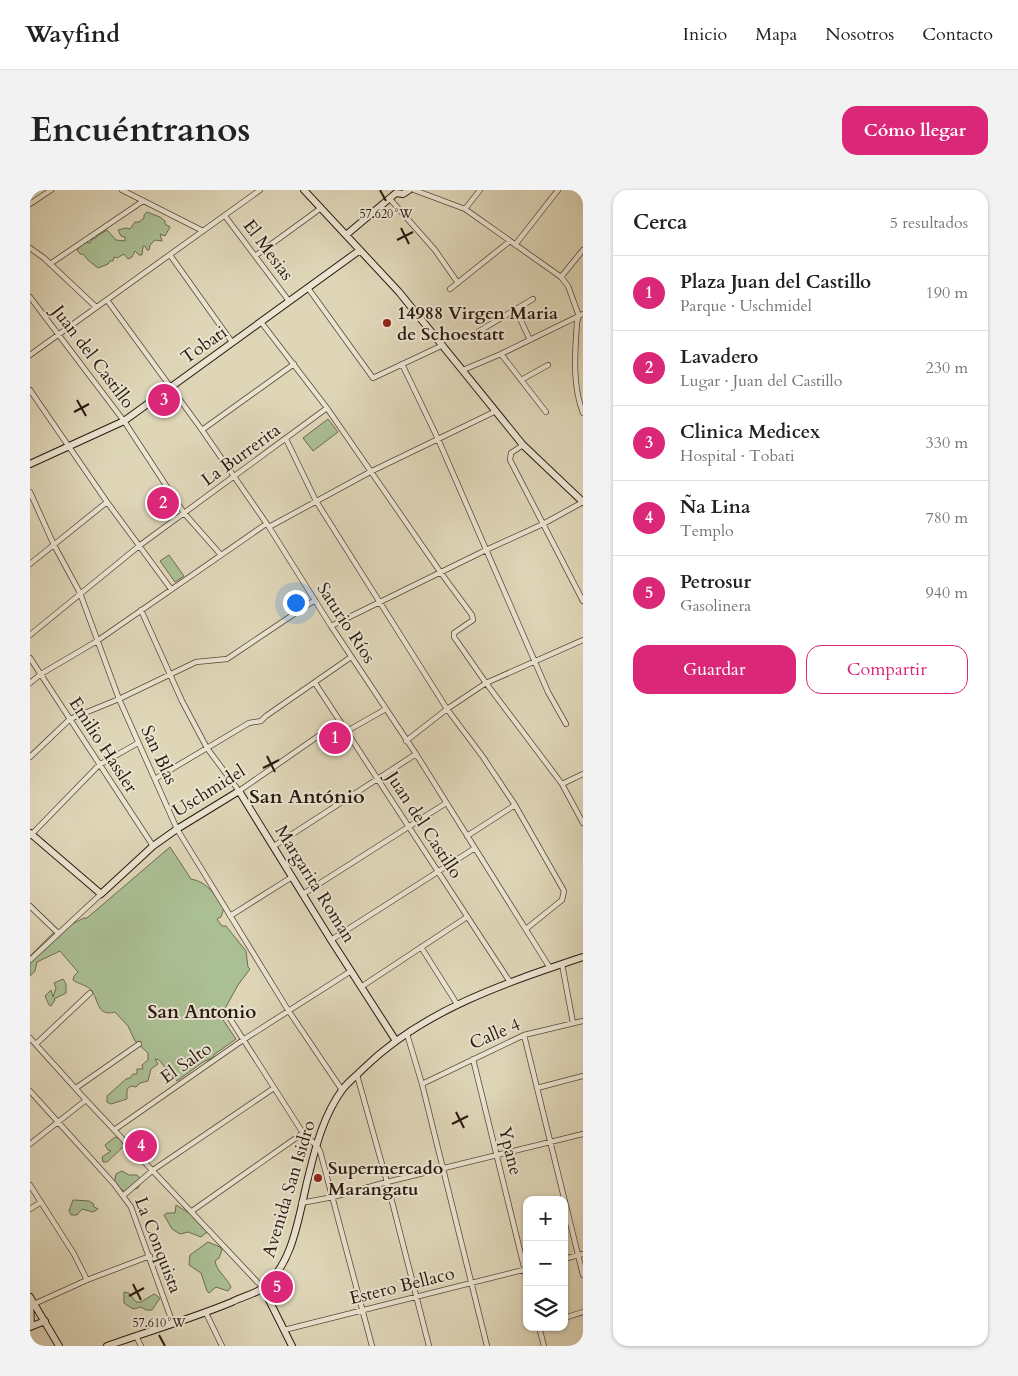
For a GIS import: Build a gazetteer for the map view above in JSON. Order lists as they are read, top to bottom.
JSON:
{
  "streets": {
    "main road": [
      "Tobati",
      "Uschmidel",
      "Margarita Roman",
      "Avenida San Isidro"
    ],
    "street": [
      "El Mesias",
      "Juan del Castillo",
      "La Burrerita",
      "Saturio Ríos",
      "Emilio Hassler",
      "San Blas",
      "Calle 4",
      "El Salto",
      "Ypane",
      "La Conquista",
      "Estero Bellaco"
    ]
  },
  "crossings": [
    ["El Mesias", "Tobati"],
    ["Tobati", "Juan del Castillo"],
    ["Tobati", "Saturio Ríos"],
    ["Juan del Castillo", "La Burrerita"],
    ["Juan del Castillo", "Uschmidel"],
    ["Juan del Castillo", "Avenida San Isidro"],
    ["La Burrerita", "Saturio Ríos"],
    ["La Burrerita", "San Blas"],
    ["Saturio Ríos", "Avenida San Isidro"],
    ["Emilio Hassler", "Uschmidel"],
    ["San Blas", "Uschmidel"],
    ["San Blas", "El Salto"],
    ["San Blas", "Avenida San Isidro"],
    ["Uschmidel", "Margarita Roman"],
    ["Margarita Roman", "El Salto"],
    ["Margarita Roman", "Avenida San Isidro"],
    ["Calle 4", "Ypane"],
    ["Avenida San Isidro", "La Conquista"]
  ],
  "districts": ["San António", "San Antonio"],
  "places": ["14988 Virgen Maria de Schoestatt", "Supermercado Marangatu"],
  "page": {
    "header": "Wayfind",
    "nav": [
      "Inicio",
      "Mapa",
      "Nosotros",
      "Contacto"
    ],
    "title": "Encuéntranos",
    "buttons": [
      "Cómo llegar",
      ["Guardar", "Compartir"]
    ],
    "heading": ["Cerca", "5 resultados"],
    "list": [
      {
        "mark": "1",
        "name": "Plaza Juan del Castillo",
        "note": "Parque · Uschmidel",
        "value": "190 m"
      },
      {
        "mark": "2",
        "name": "Lavadero",
        "note": "Lugar · Juan del Castillo",
        "value": "230 m"
      },
      {
        "mark": "3",
        "name": "Clinica Medicex",
        "note": "Hospital · Tobati",
        "value": "330 m"
      },
      {
        "mark": "4",
        "name": "Ña Lina",
        "note": "Templo",
        "value": "780 m"
      },
      {
        "mark": "5",
        "name": "Petrosur",
        "note": "Gasolinera",
        "value": "940 m"
      }
    ],
    "pins": [
      "3",
      "2",
      "1",
      "4",
      "5"
    ],
    "map_buttons": ["+", "−"]
  },
  "coordinates": ["57.620°W", "57.610°W"]
}
